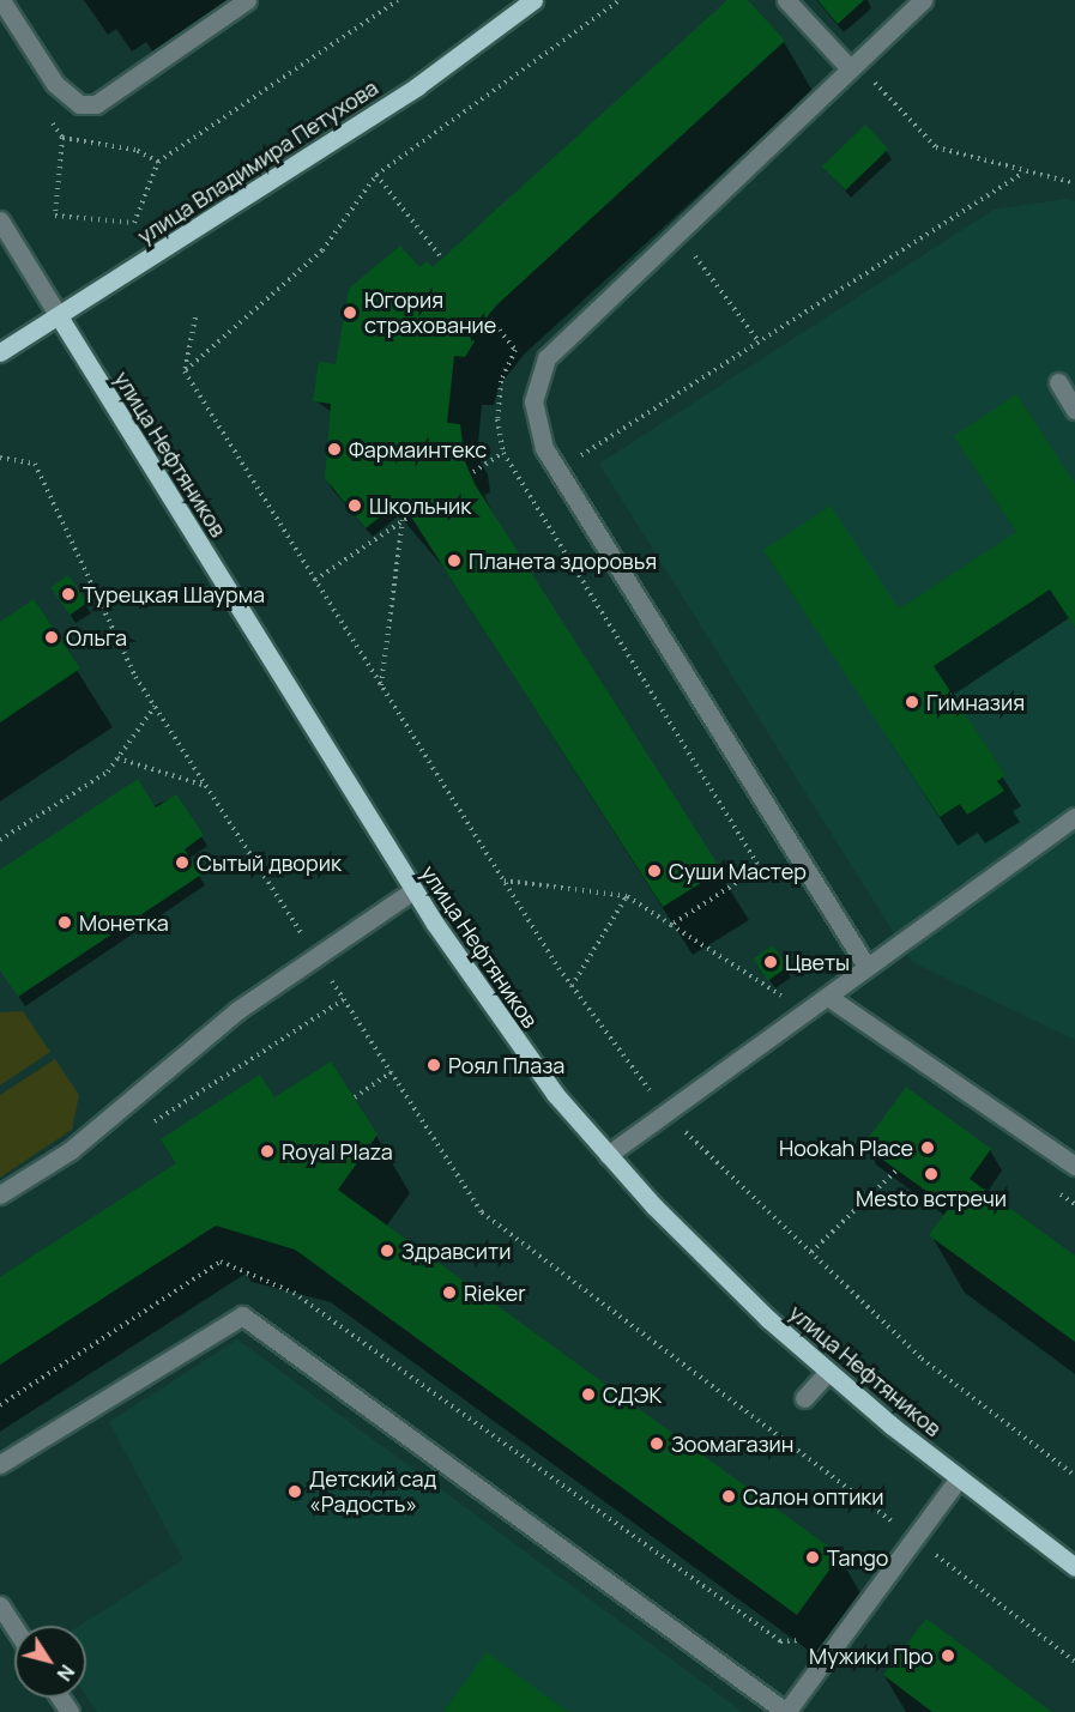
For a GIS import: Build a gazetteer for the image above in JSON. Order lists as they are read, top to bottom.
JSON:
{
  "streets": {
    "main road": ["улица Владимира Петухова", "улица Нефтяников"]
  },
  "crossings": [
    ["улица Владимира Петухова", "улица Нефтяников"]
  ],
  "places": [
    "Югория страхование",
    "Фармаинтекс",
    "Школьник",
    "Планета здоровья",
    "Турецкая Шаурма",
    "Ольга",
    "Гимназия",
    "Сытый дворик",
    "Суши Мастер",
    "Монетка",
    "Цветы",
    "Роял Плаза",
    "Hookah Place",
    "Royal Plaza",
    "Mesto встречи",
    "Здравсити",
    "Rieker",
    "СДЭК",
    "Зоомагазин",
    "Детский сад «Радость»",
    "Салон оптики",
    "Tango",
    "Мужики Про"
  ],
  "north": "bottom right"
}
